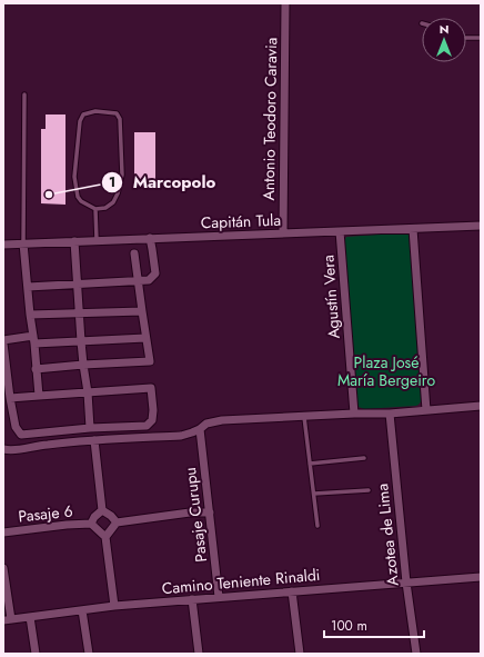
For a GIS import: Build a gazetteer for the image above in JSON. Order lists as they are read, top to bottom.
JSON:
{
  "streets": {
    "street": [
      "Antonio Teodoro Caravia",
      "Capitán Tula",
      "Agustín Vera",
      "Pasaje 6",
      "Pasaje Curupu",
      "Azotea de Lima",
      "Camino Teniente Rinaldi"
    ]
  },
  "crossings": [
    ["Antonio Teodoro Caravia", "Capitán Tula"],
    ["Capitán Tula", "Agustín Vera"],
    ["Pasaje Curupu", "Camino Teniente Rinaldi"],
    ["Azotea de Lima", "Camino Teniente Rinaldi"]
  ],
  "parks": ["Plaza José María Bergeiro"],
  "places": ["Marcopolo"],
  "scale_bar": "100 m",
  "north": "top"
}
